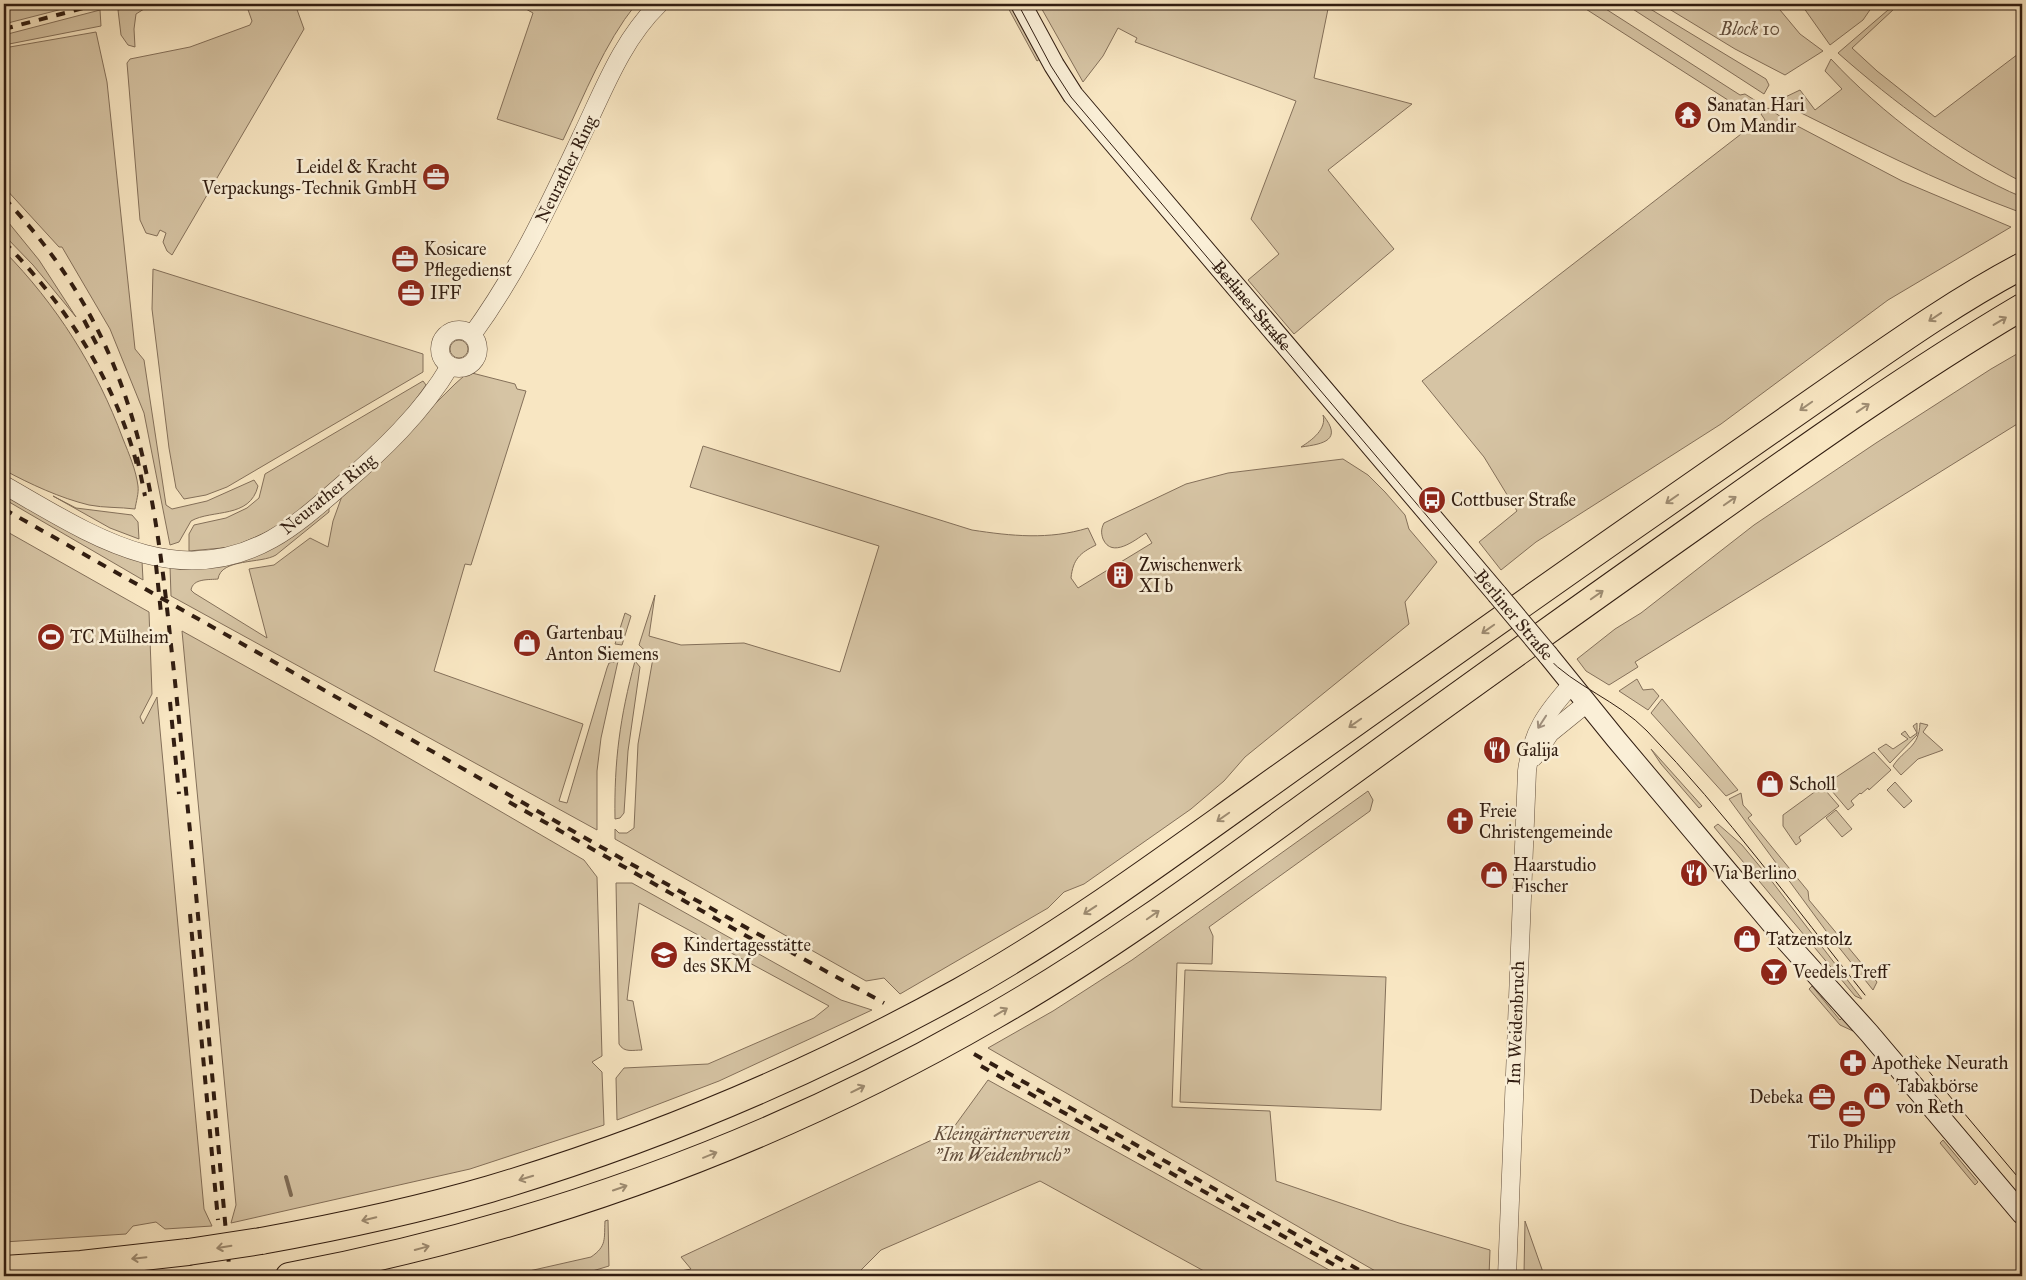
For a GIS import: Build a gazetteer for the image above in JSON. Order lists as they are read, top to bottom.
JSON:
{
  "streets": {
    "main road": ["Berliner Straße"],
    "street": ["Neurather Ring", "Im Weidenbruch"]
  },
  "crossings": [
    ["Berliner Straße", "Im Weidenbruch"]
  ],
  "parks": ["Block 10", "Kleingärtnerverein \"Im Weidenbruch\""],
  "places": {
    "temple": ["Sanatan Hari Om Mandir"],
    "office": [
      "Leidel & Kracht Verpackungs-Technik GmbH",
      "Kosicare Pflegedienst",
      "IFF",
      "Debeka",
      "Tilo Philipp"
    ],
    "bus stop": ["Cottbuser Straße"],
    "building": ["Zwischenwerk XI b"],
    "sports": ["TC Mülheim"],
    "shop": [
      "Gartenbau Anton Siemens",
      "Scholl",
      "Haarstudio Fischer",
      "Tatzenstolz",
      "Tabakbörse von Reth"
    ],
    "restaurant": ["Galija", "Via Berlino"],
    "church": ["Freie Christengemeinde"],
    "school or university": ["Kindertagesstätte des SKM"],
    "bar": ["Veedels Treff"],
    "pharmacy": ["Apotheke Neurath"]
  }
}
